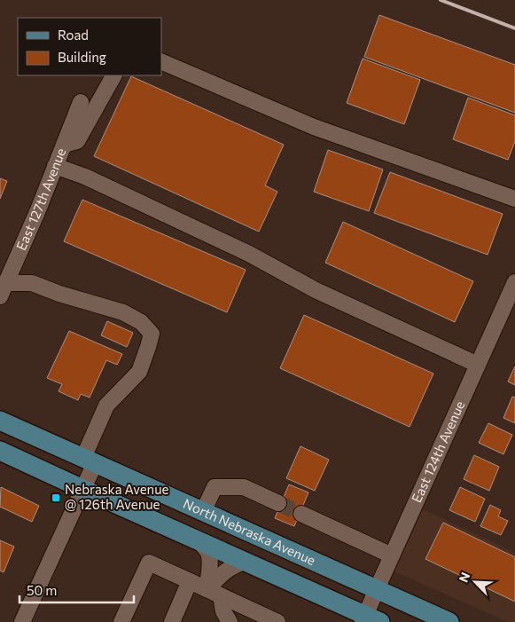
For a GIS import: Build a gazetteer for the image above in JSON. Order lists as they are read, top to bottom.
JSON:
{
  "streets": {
    "main road": ["North Nebraska Avenue"],
    "street": ["East 127th Avenue", "East 124th Avenue"]
  },
  "crossings": [
    ["East 124th Avenue", "North Nebraska Avenue"]
  ],
  "places": {
    "transit": ["Nebraska Avenue @ 126th Avenue"]
  },
  "legend": ["Road", "Building"],
  "scale_bar": "50 m",
  "north": "top left"
}
